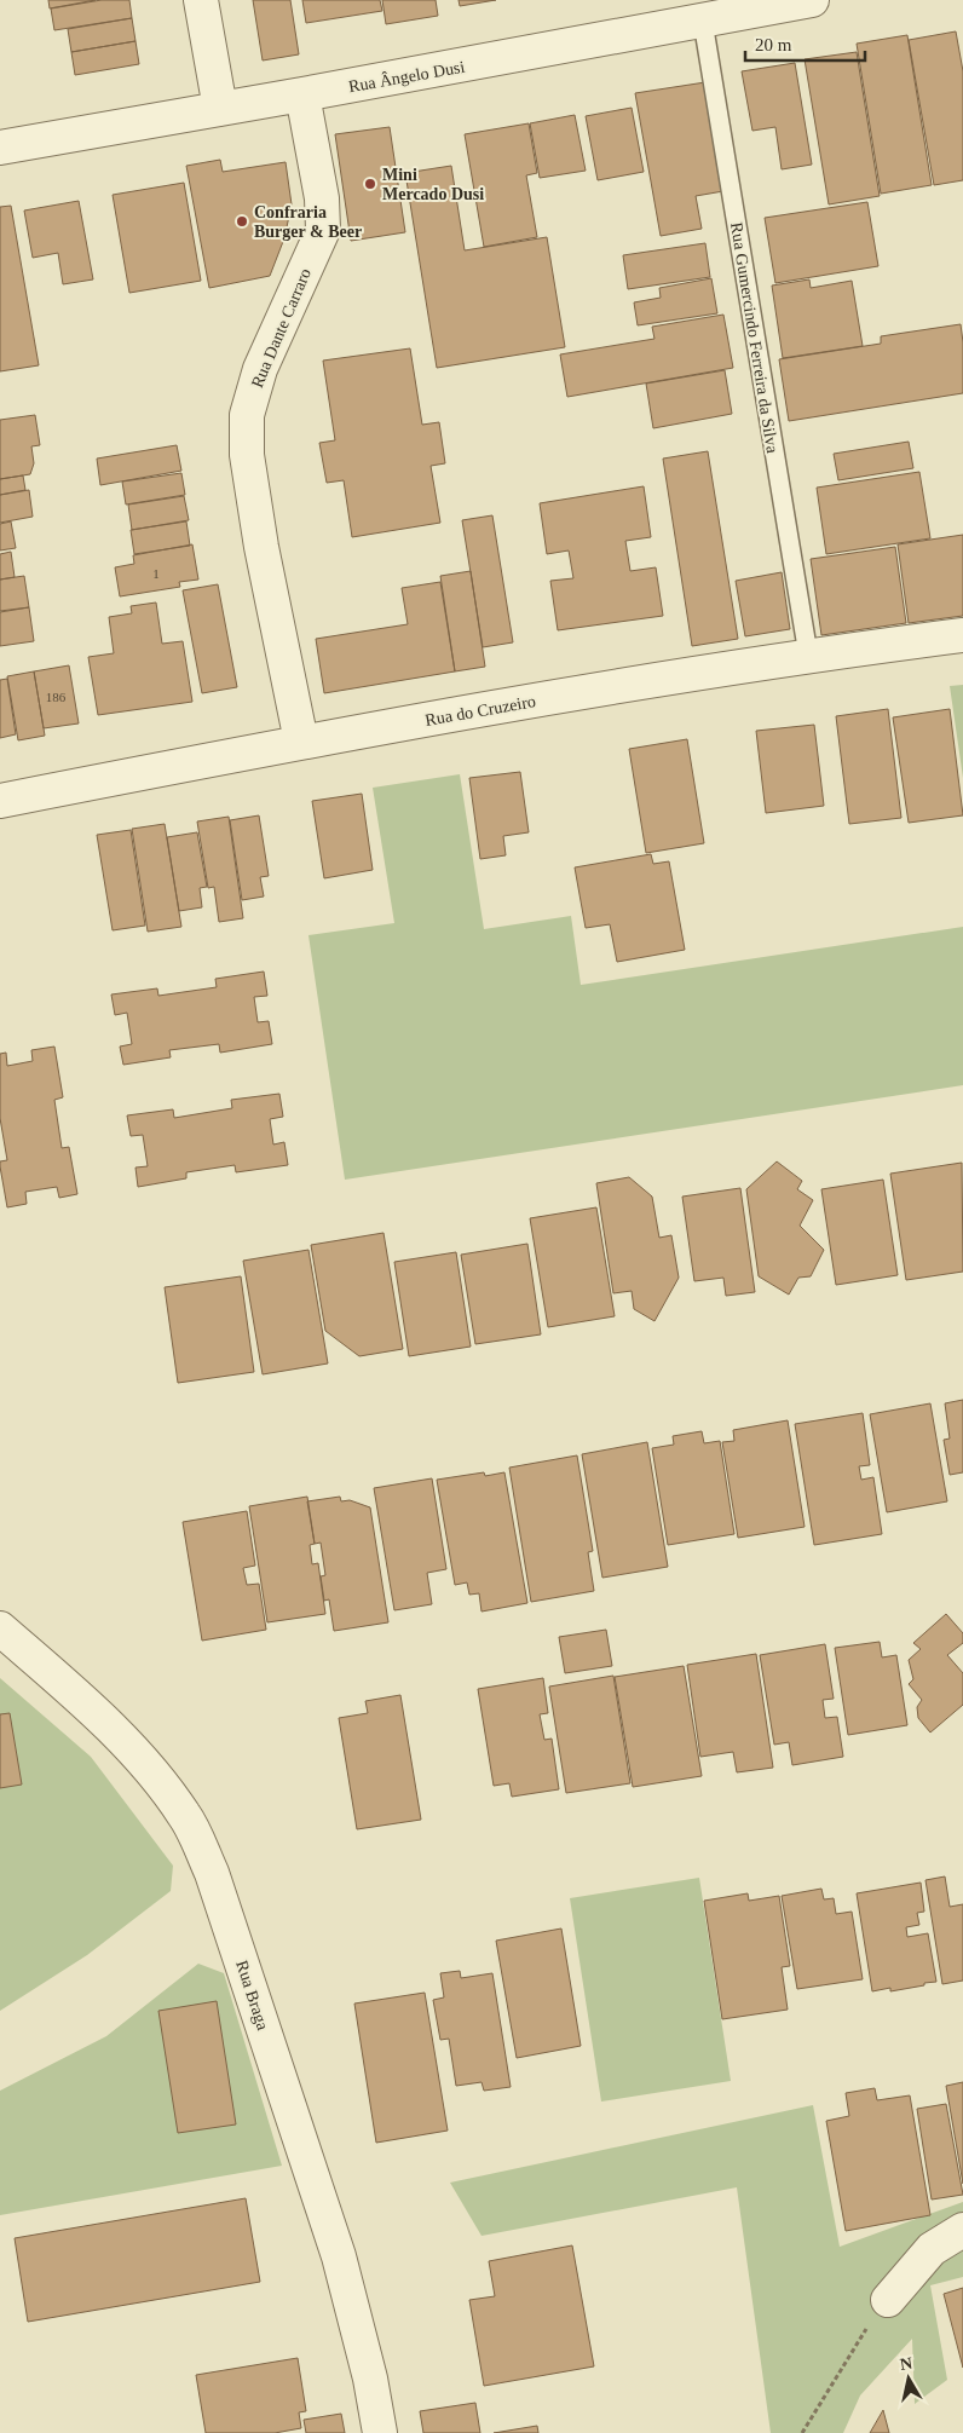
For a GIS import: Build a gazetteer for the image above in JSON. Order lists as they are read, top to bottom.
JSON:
{
  "streets": {
    "street": [
      "Rua Ângelo Dusi",
      "Rua Dante Carraro",
      "Rua do Cruzeiro",
      "Rua Braga"
    ],
    "lane": ["Rua Gumercindo Ferreira da Silva"]
  },
  "crossings": [
    ["Rua Ângelo Dusi", "Rua Dante Carraro"],
    ["Rua Ângelo Dusi", "Rua Gumercindo Ferreira da Silva"],
    ["Rua Dante Carraro", "Rua do Cruzeiro"],
    ["Rua Gumercindo Ferreira da Silva", "Rua do Cruzeiro"]
  ],
  "places": ["Mini Mercado Dusi", "Confraria Burger & Beer"],
  "house_numbers": ["1", "186"],
  "scale_bar": "20 m",
  "north": "top"
}
